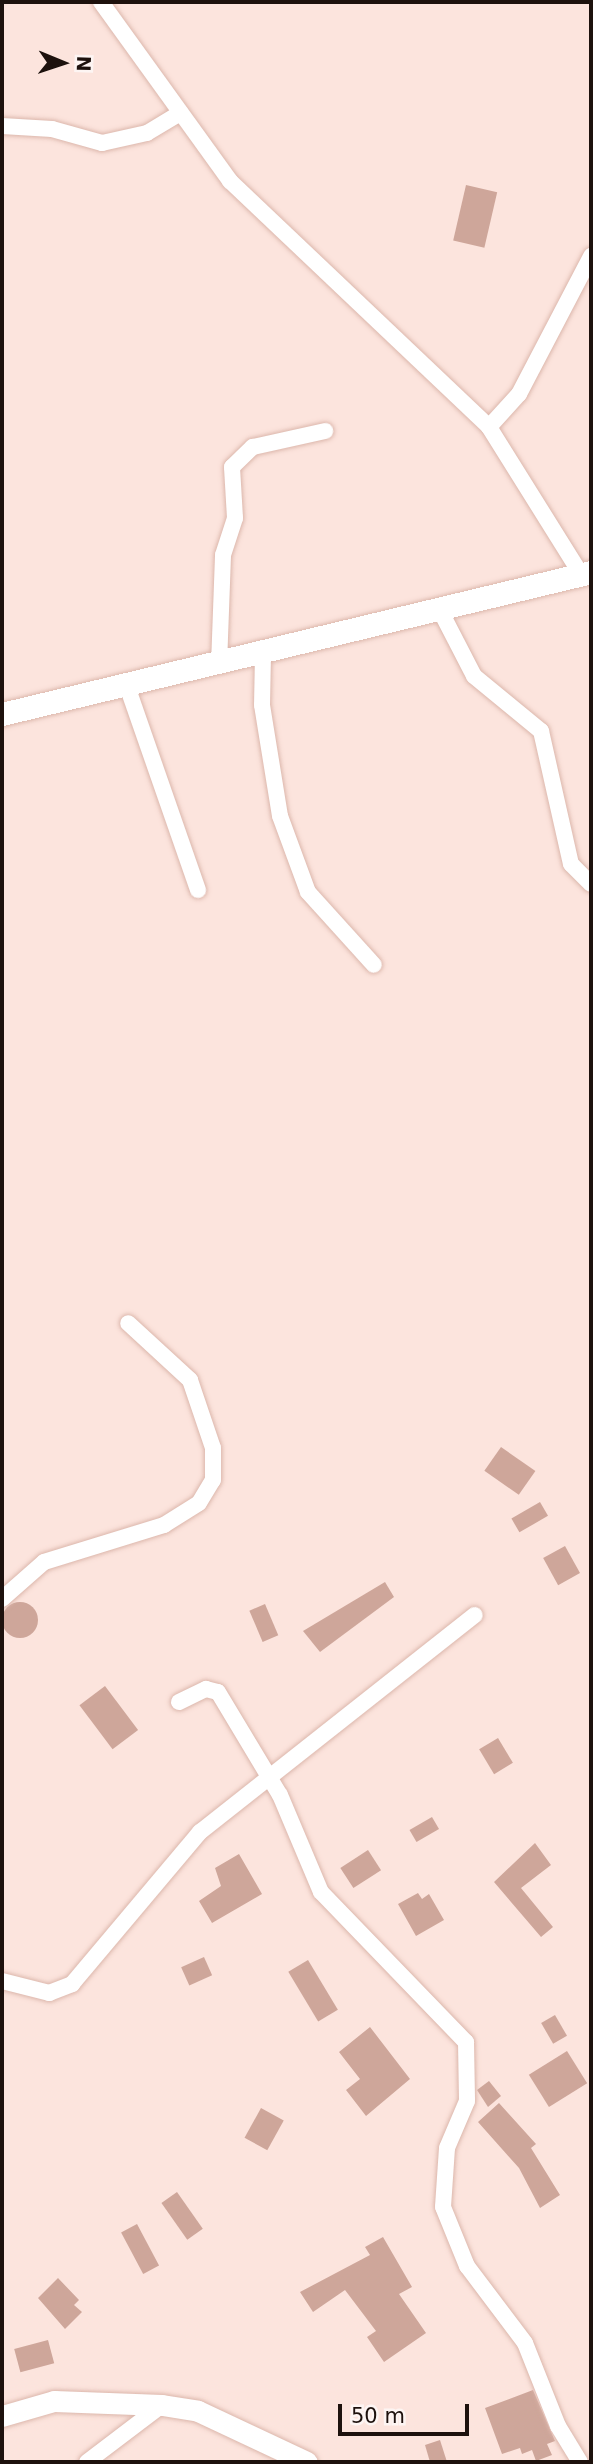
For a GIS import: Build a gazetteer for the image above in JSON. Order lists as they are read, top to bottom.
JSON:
{
  "scale_bar": "50 m",
  "north": "right"
}
